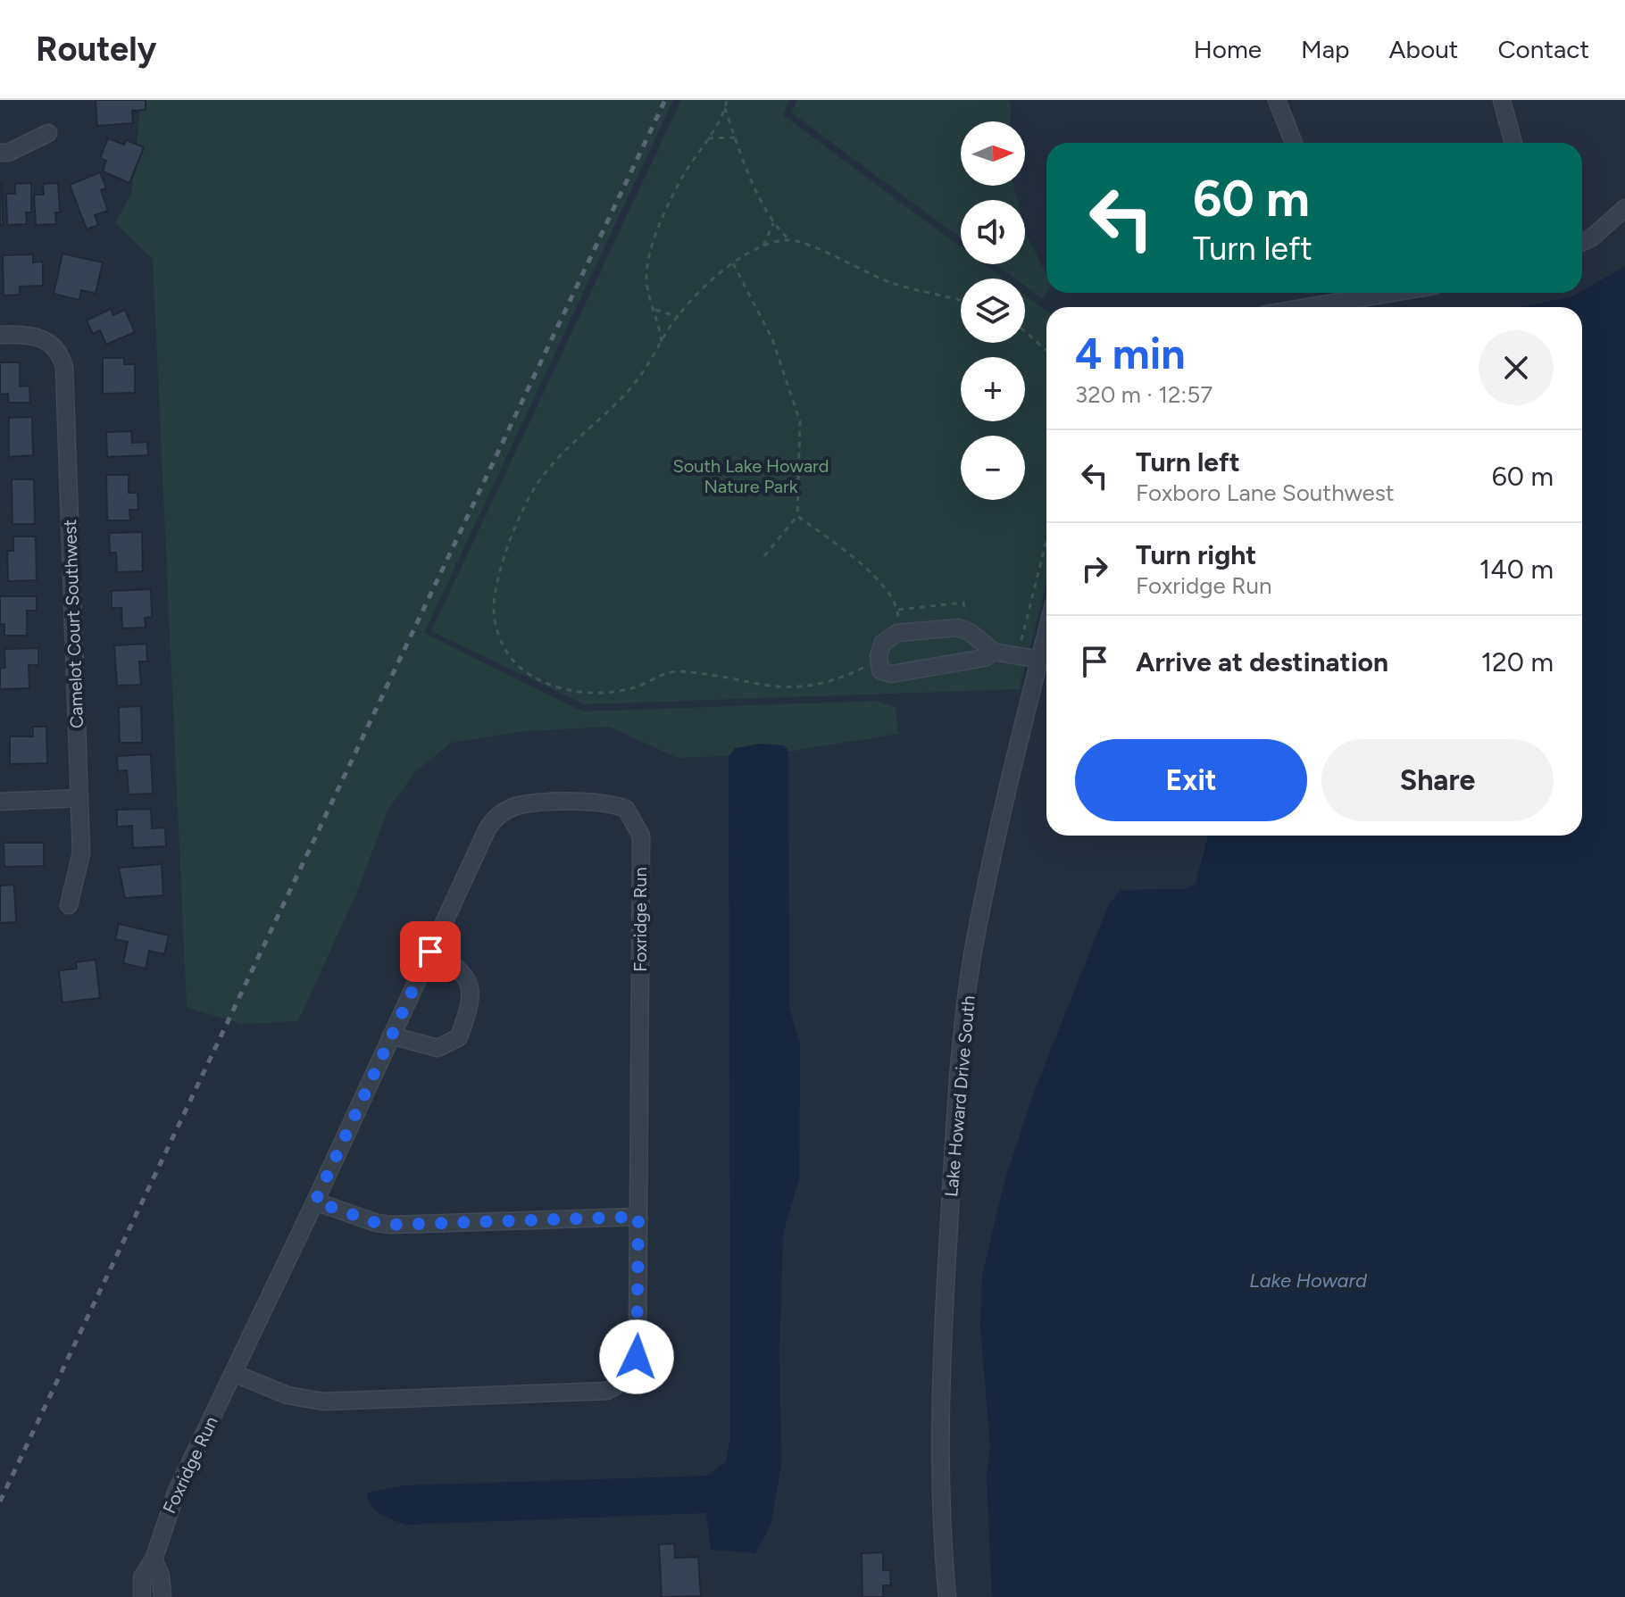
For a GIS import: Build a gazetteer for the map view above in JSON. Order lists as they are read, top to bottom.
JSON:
{
  "streets": {
    "street": ["Camelot Court Southwest", "Foxridge Run", "Lake Howard Drive South"]
  },
  "water": ["Lake Howard"],
  "parks": ["South Lake Howard Nature Park"],
  "north": "right",
  "page": {
    "header": "Routely",
    "nav": [
      "Home",
      "Map",
      "About",
      "Contact"
    ],
    "map_buttons": ["+", "−"],
    "turn": ["60 m", "Turn left"],
    "heading": ["4 min", "320 m · 12:57"],
    "list": [
      {
        "name": "Turn left",
        "note": "Foxboro Lane Southwest",
        "value": "60 m"
      },
      {
        "name": "Turn right",
        "note": "Foxridge Run",
        "value": "140 m"
      },
      {
        "name": "Arrive at destination",
        "value": "120 m"
      }
    ],
    "buttons": ["Exit", "Share"]
  }
}
